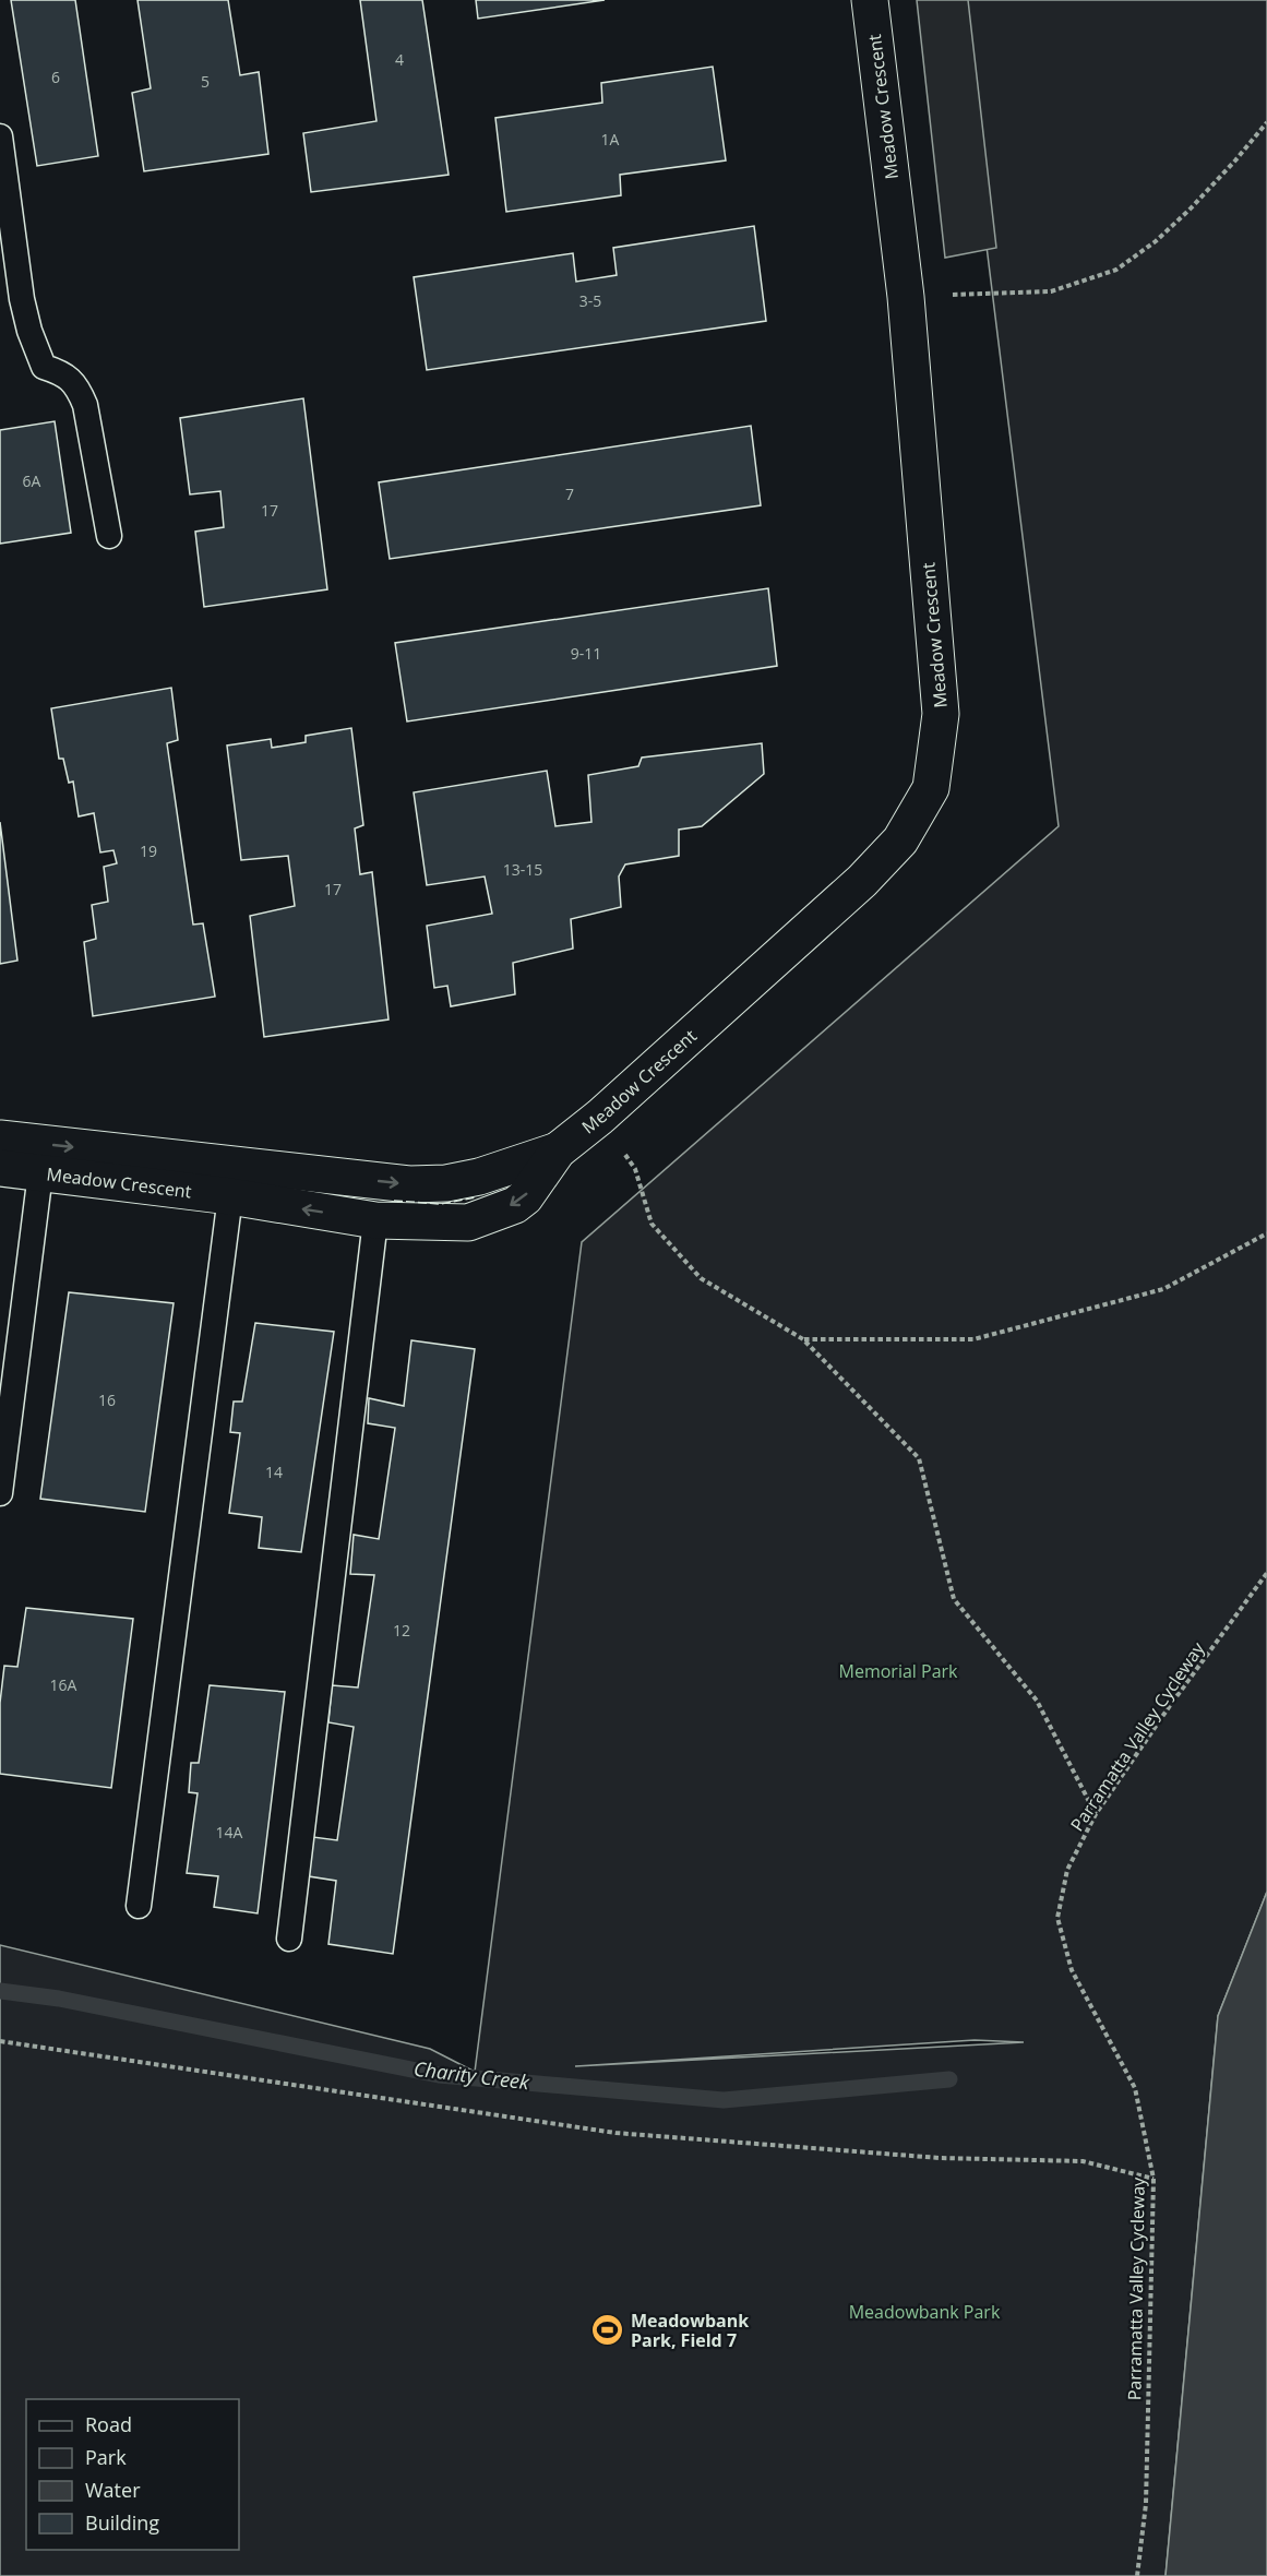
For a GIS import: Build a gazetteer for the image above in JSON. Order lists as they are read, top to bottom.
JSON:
{
  "streets": {
    "street": ["Meadow Crescent"],
    "path": ["Parramatta Valley Cycleway"]
  },
  "water": ["Charity Creek"],
  "parks": ["Memorial Park", "Meadowbank Park"],
  "places": {
    "sports": ["Meadowbank Park, Field 7"]
  },
  "house_numbers": [
    "4",
    "6",
    "5",
    "1A",
    "3-5",
    "6A",
    "7",
    "17",
    "9-11",
    "19",
    "13-15",
    "17",
    "16",
    "14",
    "12",
    "16A",
    "14A"
  ],
  "legend": [
    "Road",
    "Park",
    "Water",
    "Building"
  ]
}
